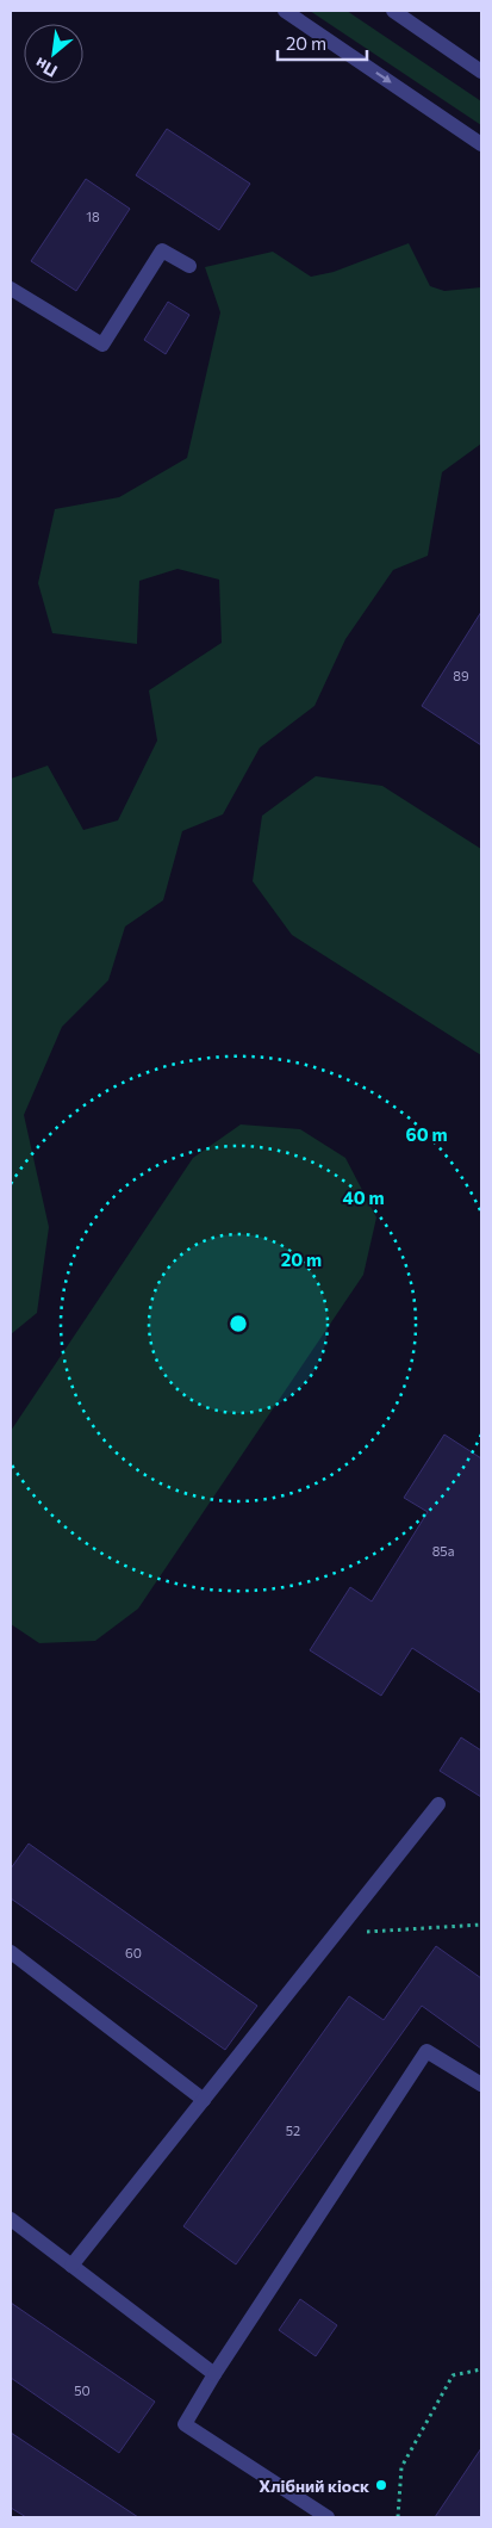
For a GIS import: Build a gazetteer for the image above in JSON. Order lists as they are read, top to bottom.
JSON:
{
  "places": ["Хлібний кіоск"],
  "house_numbers": [
    "18",
    "89",
    "85а",
    "60",
    "52",
    "50"
  ],
  "scale_bar": "20 m",
  "north": "bottom left",
  "rings": ["60 m", "40 m", "20 m"]
}
